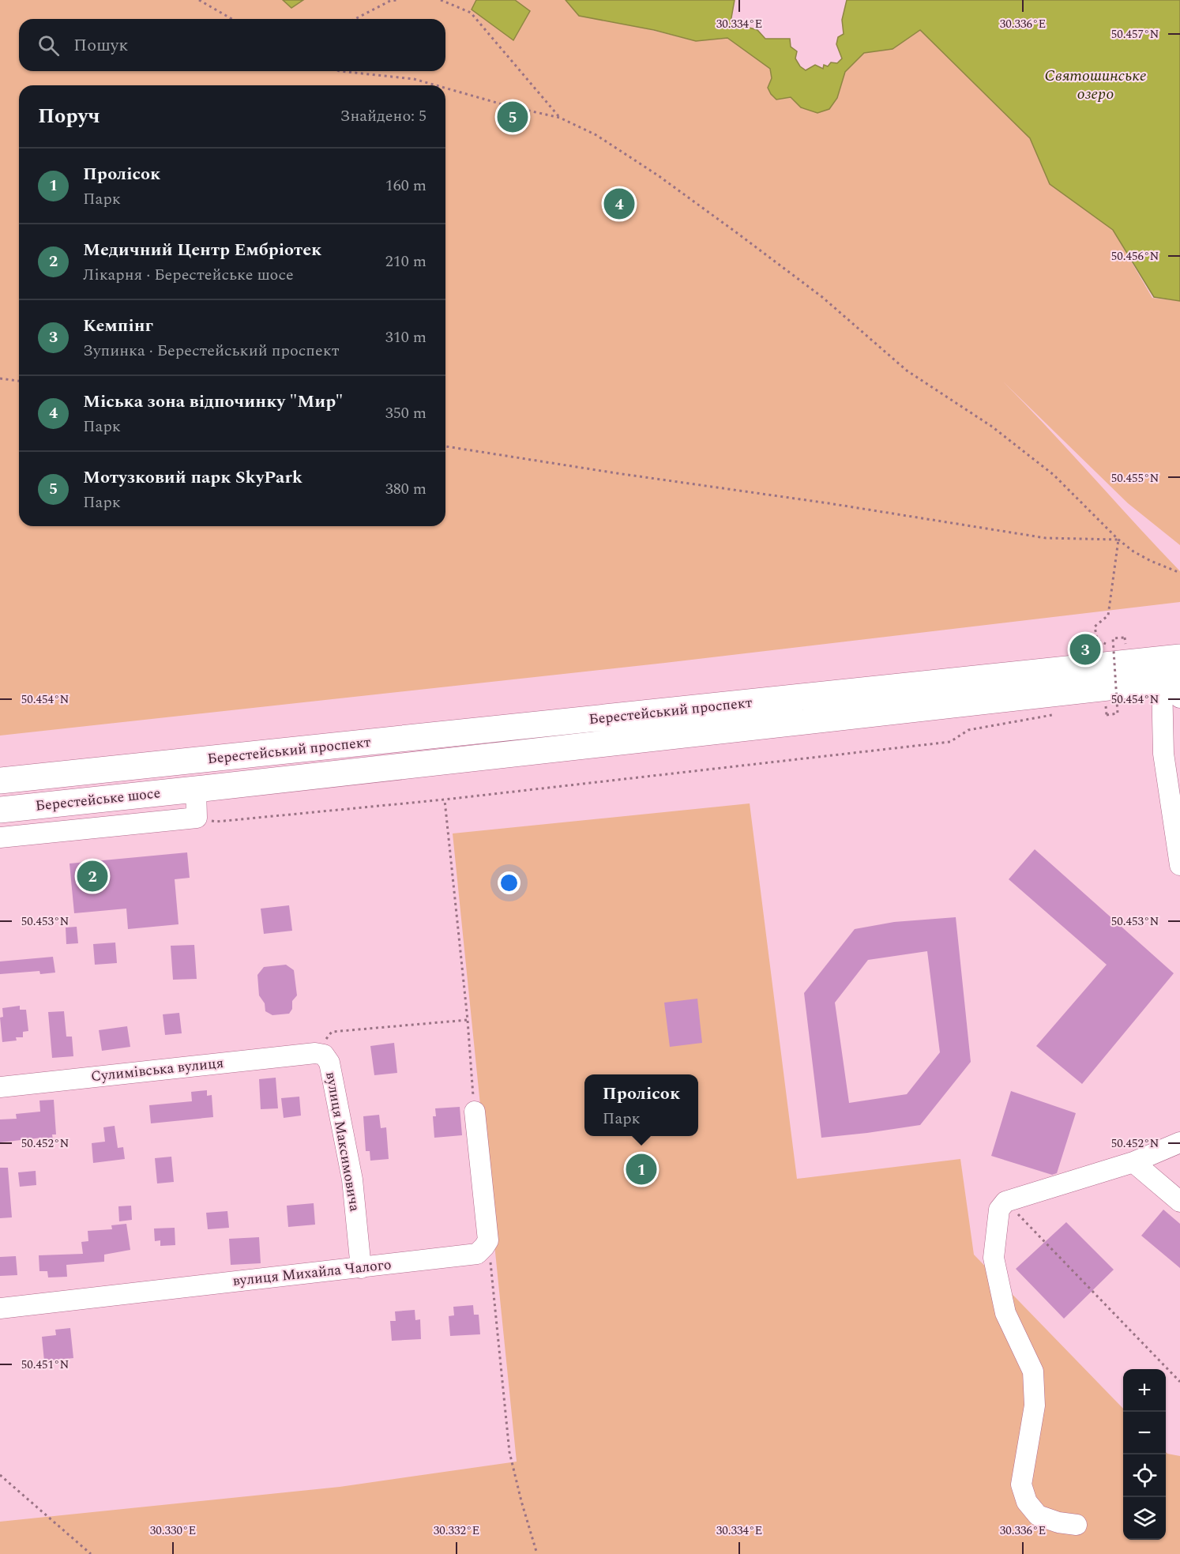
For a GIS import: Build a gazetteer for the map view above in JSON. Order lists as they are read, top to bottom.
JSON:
{
  "streets": {
    "highway": ["Берестейський проспект", "Берестейське шосе"],
    "street": ["Сулимівська вулиця", "вулиця Максимовича", "вулиця Михайла Чалого"]
  },
  "crossings": [
    ["Берестейський проспект", "Берестейське шосе"],
    ["Сулимівська вулиця", "вулиця Максимовича"],
    ["вулиця Максимовича", "вулиця Михайла Чалого"]
  ],
  "water": ["Святошинське озеро"],
  "page": {
    "search": "Пошук",
    "heading": ["Поруч", "Знайдено: 5"],
    "pins": [
      "5",
      "4",
      "3",
      "2",
      "1"
    ],
    "list": [
      {
        "mark": "1",
        "name": "Пролісок",
        "note": "Парк",
        "value": "160 m"
      },
      {
        "mark": "2",
        "name": "Медичний Центр Ембріотек",
        "note": "Лікарня · Берестейське шосе",
        "value": "210 m"
      },
      {
        "mark": "3",
        "name": "Кемпінг",
        "note": "Зупинка · Берестейський проспект",
        "value": "310 m"
      },
      {
        "mark": "4",
        "name": "Міська зона відпочинку \"Мир\"",
        "note": "Парк",
        "value": "350 m"
      },
      {
        "mark": "5",
        "name": "Мотузковий парк SkyPark",
        "note": "Парк",
        "value": "380 m"
      }
    ],
    "popup": ["Пролісок", "Парк"],
    "map_buttons": ["+", "−"]
  },
  "coordinates": [
    "30.334°E",
    "30.336°E",
    "50.457°N",
    "50.456°N",
    "50.455°N",
    "50.454°N",
    "50.453°N",
    "50.452°N",
    "50.451°N",
    "30.330°E",
    "30.332°E"
  ]
}
